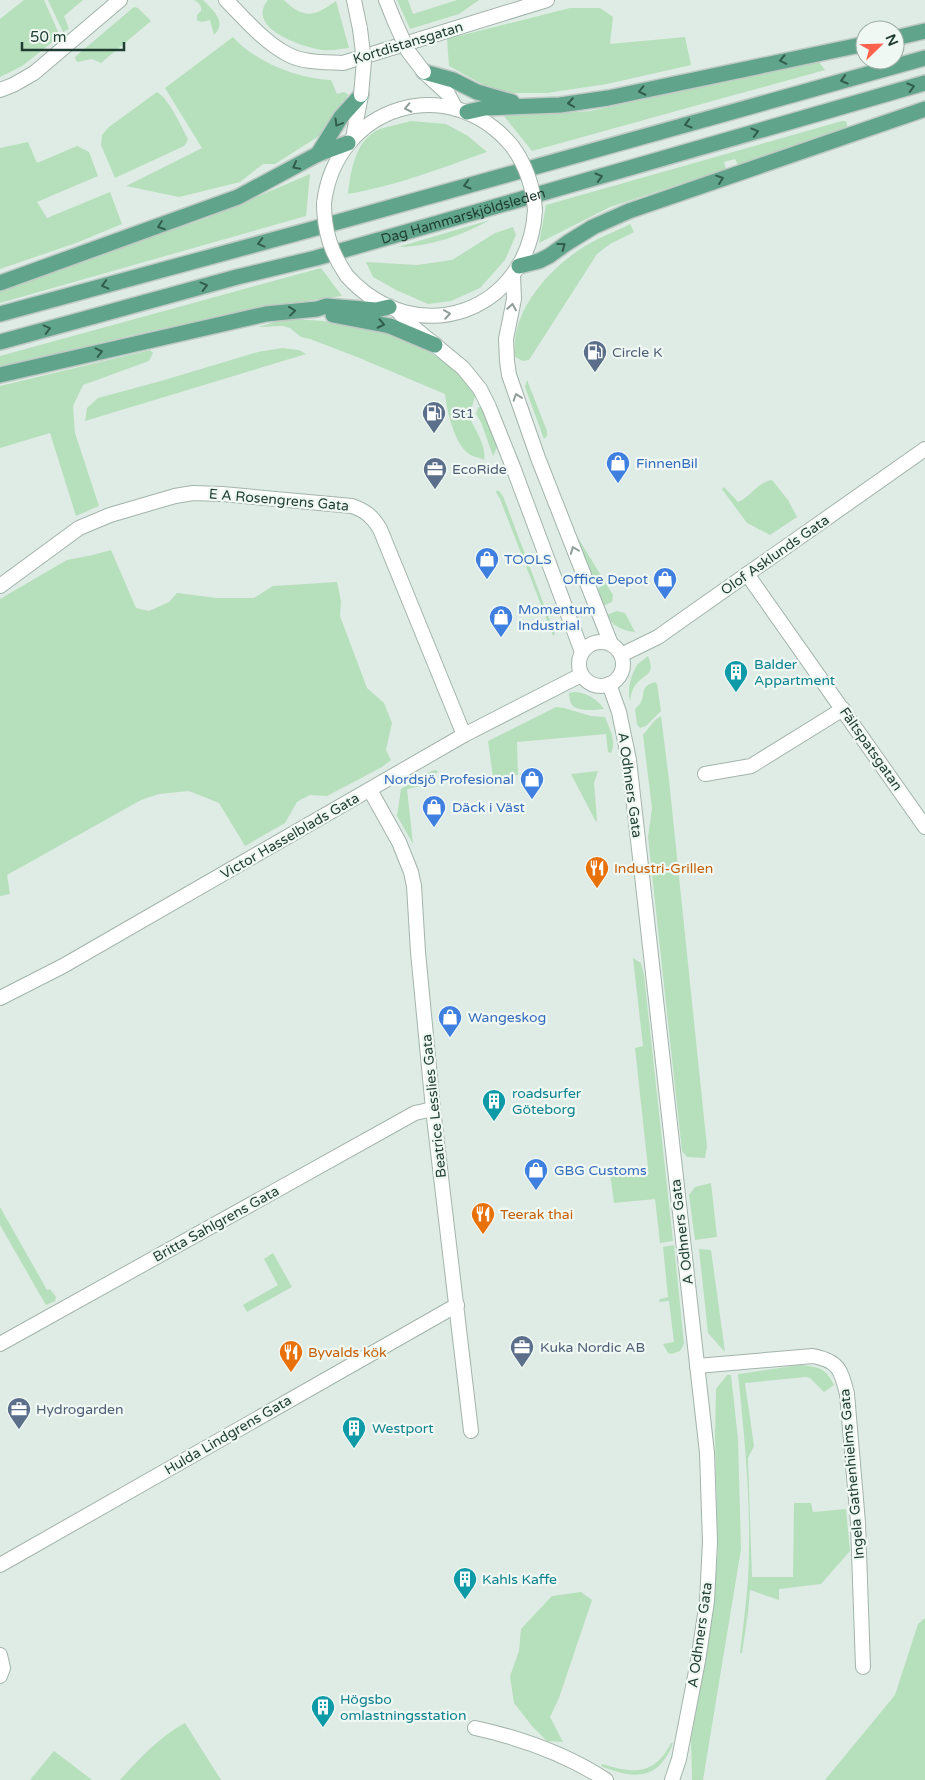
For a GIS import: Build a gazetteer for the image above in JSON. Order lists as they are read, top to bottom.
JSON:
{
  "streets": {
    "main road": ["Dag Hammarskjöldsleden"],
    "street": [
      "Kortdistansgatan",
      "E A Rosengrens Gata",
      "Olof Asklunds Gata",
      "Fältspatsgatan",
      "A Odhners Gata",
      "Victor Hasselblads Gata",
      "Beatrice Lesslies Gata",
      "Britta Sahlgrens Gata",
      "Hulda Lindgrens Gata",
      "Ingela Gathenhielms Gata"
    ]
  },
  "crossings": [
    ["E A Rosengrens Gata", "Victor Hasselblads Gata"],
    ["Olof Asklunds Gata", "Fältspatsgatan"],
    ["Olof Asklunds Gata", "A Odhners Gata"],
    ["Olof Asklunds Gata", "Victor Hasselblads Gata"],
    ["A Odhners Gata", "Victor Hasselblads Gata"],
    ["A Odhners Gata", "Ingela Gathenhielms Gata"],
    ["Victor Hasselblads Gata", "Beatrice Lesslies Gata"],
    ["Beatrice Lesslies Gata", "Britta Sahlgrens Gata"],
    ["Beatrice Lesslies Gata", "Hulda Lindgrens Gata"]
  ],
  "places": {
    "fuel station": ["Circle K", "St1"],
    "shop": [
      "FinnenBil",
      "TOOLS",
      "Office Depot",
      "Momentum Industrial",
      "Nordsjö Profesional",
      "Däck i Väst",
      "Wangeskog",
      "GBG Customs"
    ],
    "office": ["EcoRide", "Kuka Nordic AB", "Hydrogarden"],
    "building": [
      "Balder Appartment",
      "roadsurfer Göteborg",
      "Westport",
      "Kahls Kaffe",
      "Högsbo omlastningsstation"
    ],
    "restaurant": ["Industri-Grillen", "Teerak thai", "Byvalds kök"]
  },
  "scale_bar": "50 m",
  "north": "top right"
}
